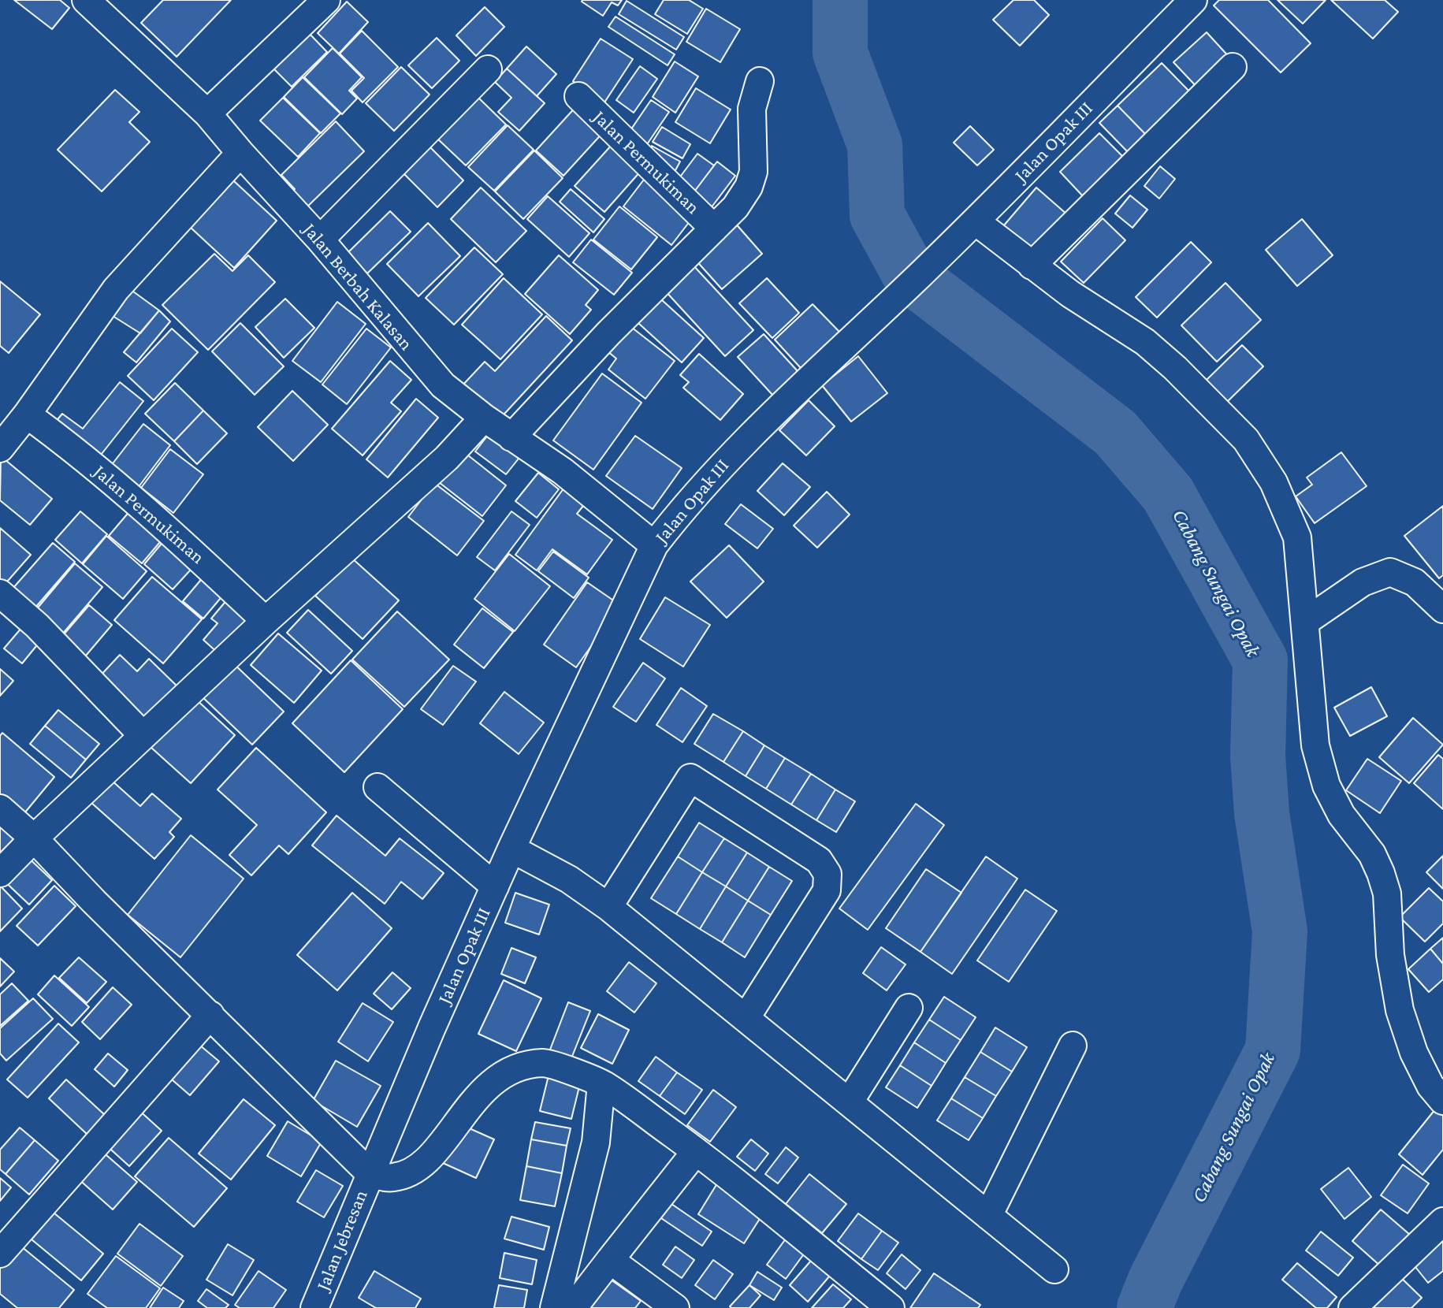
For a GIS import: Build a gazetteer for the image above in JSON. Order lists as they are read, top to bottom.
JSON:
{
  "streets": {
    "street": [
      "Jalan Opak III",
      "Jalan Permukiman",
      "Jalan Berbah Kalasan",
      "Jalan Jebresan"
    ]
  },
  "crossings": [
    ["Jalan Opak III", "Jalan Berbah Kalasan"],
    ["Jalan Opak III", "Jalan Jebresan"]
  ],
  "water": ["Cabang Sungai Opak"]
}
